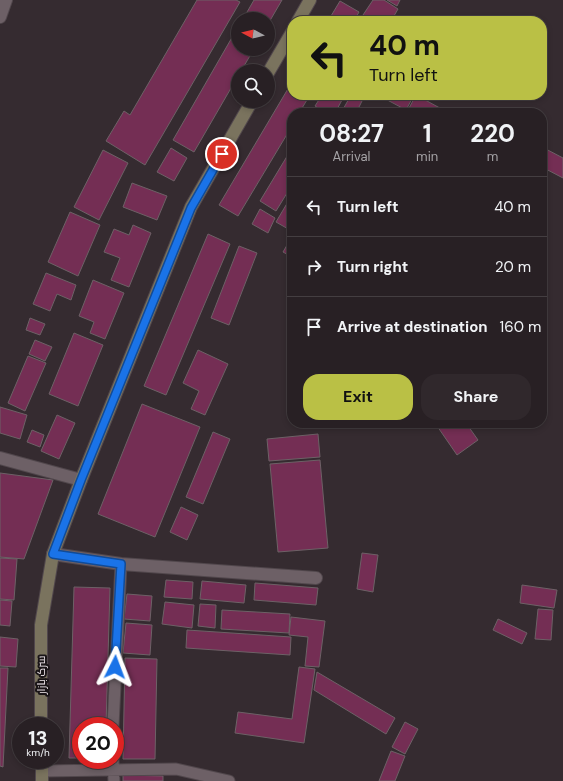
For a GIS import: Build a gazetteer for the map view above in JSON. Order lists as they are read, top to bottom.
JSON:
{
  "streets": {
    "main road": ["سرک بازار"]
  },
  "north": "left",
  "page": {
    "turn": ["40 m", "Turn left"],
    "eta": [
      "08:27",
      "Arrival",
      "1",
      "min",
      "220",
      "m"
    ],
    "list": [
      {
        "name": "Turn left",
        "value": "40 m"
      },
      {
        "name": "Turn right",
        "value": "20 m"
      },
      {
        "name": "Arrive at destination",
        "value": "160 m"
      }
    ],
    "buttons": ["Exit", "Share"],
    "speed": "13 km/h",
    "limit": "20"
  }
}
